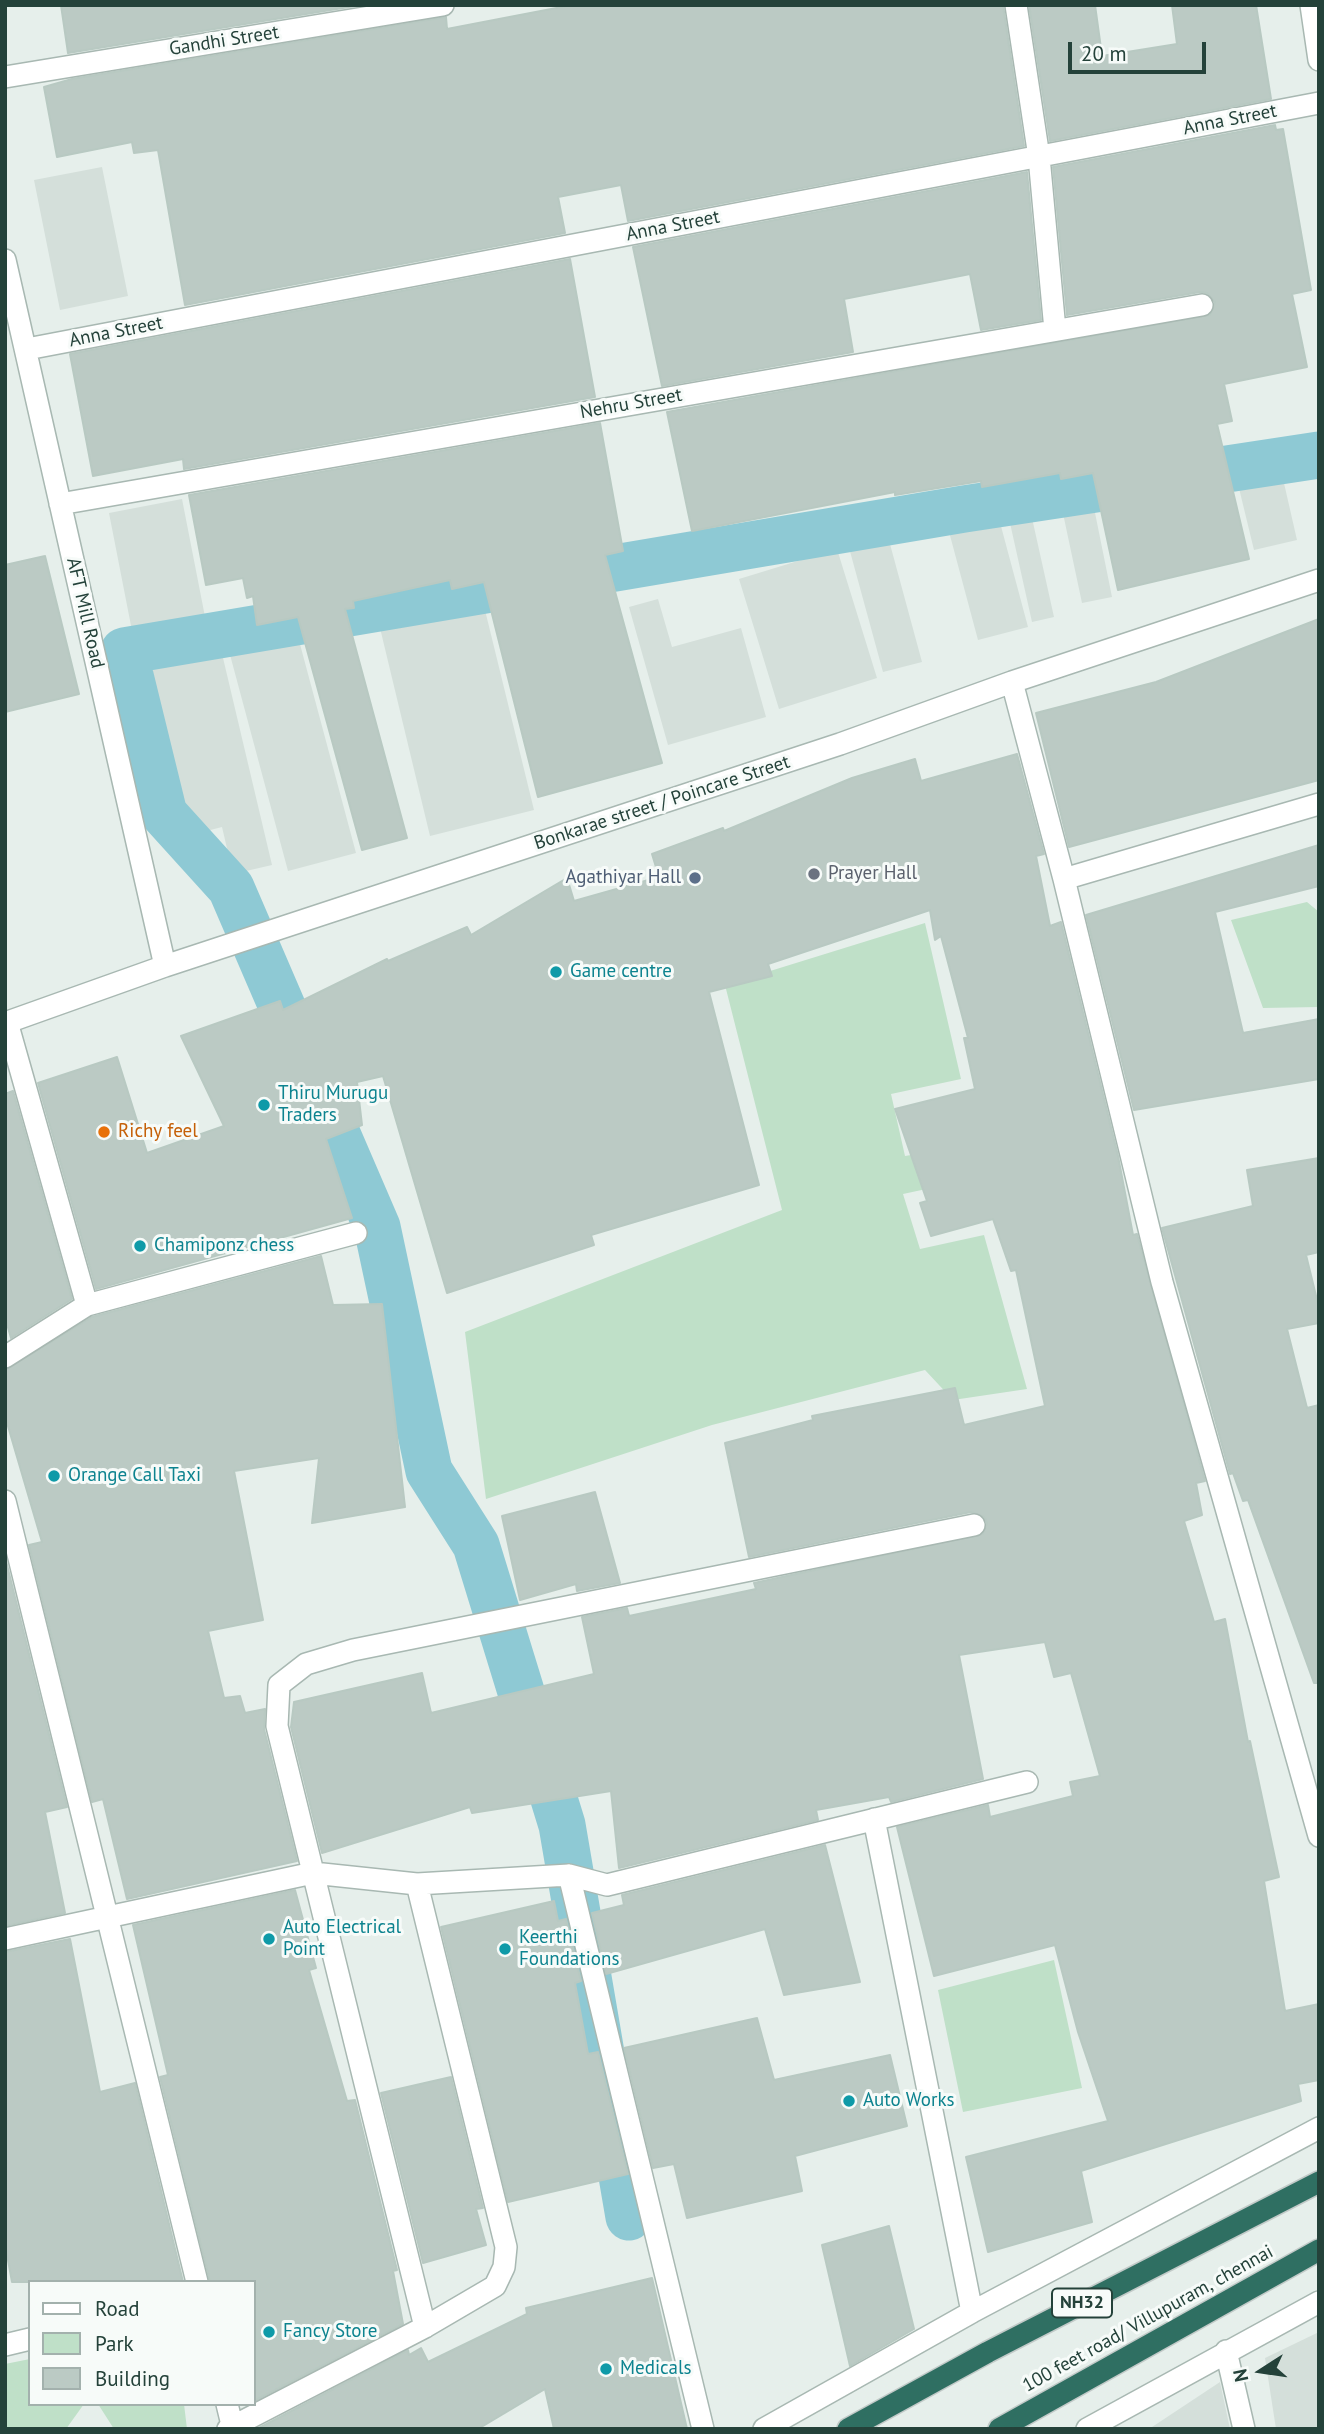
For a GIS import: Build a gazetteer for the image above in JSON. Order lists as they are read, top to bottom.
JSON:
{
  "streets": {
    "highway": ["NH32", "100 feet road/ Villupuram, chennai"],
    "street": [
      "Gandhi Street",
      "Anna Street",
      "Nehru Street",
      "AFT Mill Road",
      "Bonkarae street / Poincare Street"
    ]
  },
  "crossings": [
    ["Anna Street", "AFT Mill Road"],
    ["Nehru Street", "AFT Mill Road"],
    ["AFT Mill Road", "Bonkarae street / Poincare Street"]
  ],
  "places": [
    "Prayer Hall",
    "Agathiyar Hall",
    "Game centre",
    "Thiru Murugu Traders",
    "Richy feel",
    "Chamiponz chess",
    "Orange Call Taxi",
    "Auto Electrical Point",
    "Keerthi Foundations",
    "Auto Works",
    "Fancy Store",
    "Medicals"
  ],
  "legend": ["Road", "Park", "Building"],
  "scale_bar": "20 m",
  "north": "left"
}
